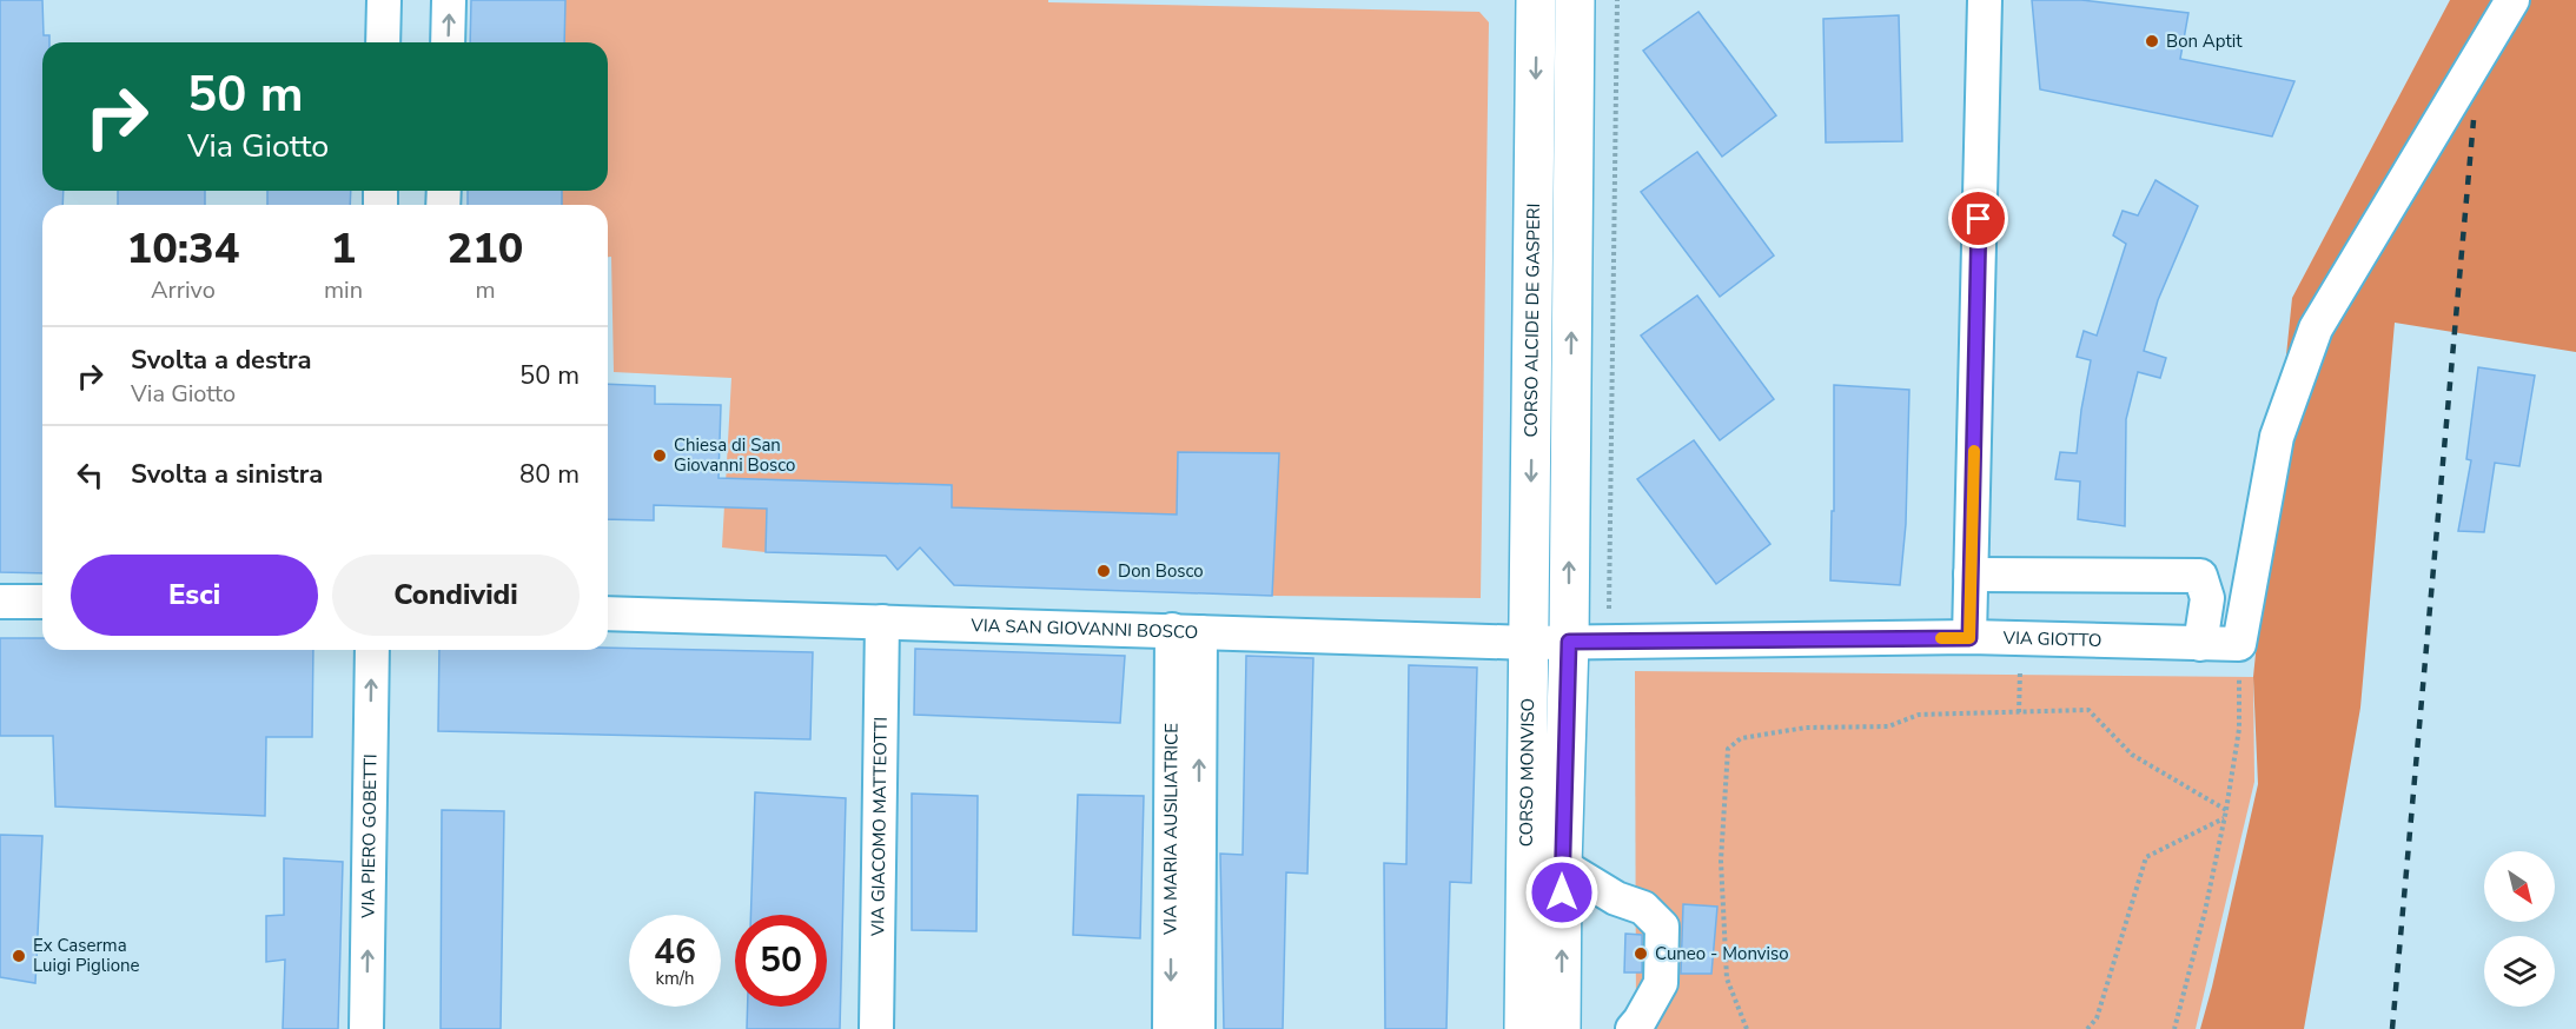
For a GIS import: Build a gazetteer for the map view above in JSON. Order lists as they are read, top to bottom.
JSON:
{
  "streets": {
    "main road": ["CORSO ALCIDE DE GASPERI", "CORSO MONVISO"],
    "street": [
      "VIA SAN GIOVANNI BOSCO",
      "VIA GIOTTO",
      "VIA GIACOMO MATTEOTTI",
      "VIA MARIA AUSILIATRICE",
      "VIA PIERO GOBETTI"
    ]
  },
  "crossings": [
    ["CORSO ALCIDE DE GASPERI", "VIA SAN GIOVANNI BOSCO"],
    ["CORSO ALCIDE DE GASPERI", "CORSO MONVISO"],
    ["VIA SAN GIOVANNI BOSCO", "VIA GIOTTO"],
    ["VIA SAN GIOVANNI BOSCO", "CORSO MONVISO"],
    ["VIA SAN GIOVANNI BOSCO", "VIA GIACOMO MATTEOTTI"],
    ["VIA SAN GIOVANNI BOSCO", "VIA MARIA AUSILIATRICE"],
    ["VIA GIOTTO", "CORSO MONVISO"]
  ],
  "one_way": ["VIA PIERO GOBETTI"],
  "places": [
    "Bon Aptit",
    "Chiesa di San Giovanni Bosco",
    "Don Bosco",
    "Cuneo - Monviso",
    "Ex Caserma Luigi Piglione"
  ],
  "north": "bottom right",
  "page": {
    "turn": ["50 m", "Via Giotto"],
    "eta": [
      "10:34",
      "Arrivo",
      "1",
      "min",
      "210",
      "m"
    ],
    "list": [
      {
        "name": "Svolta a destra",
        "note": "Via Giotto",
        "value": "50 m"
      },
      {
        "name": "Svolta a sinistra",
        "value": "80 m"
      }
    ],
    "buttons": ["Esci", "Condividi"],
    "speed": "46 km/h",
    "limit": "50"
  }
}
